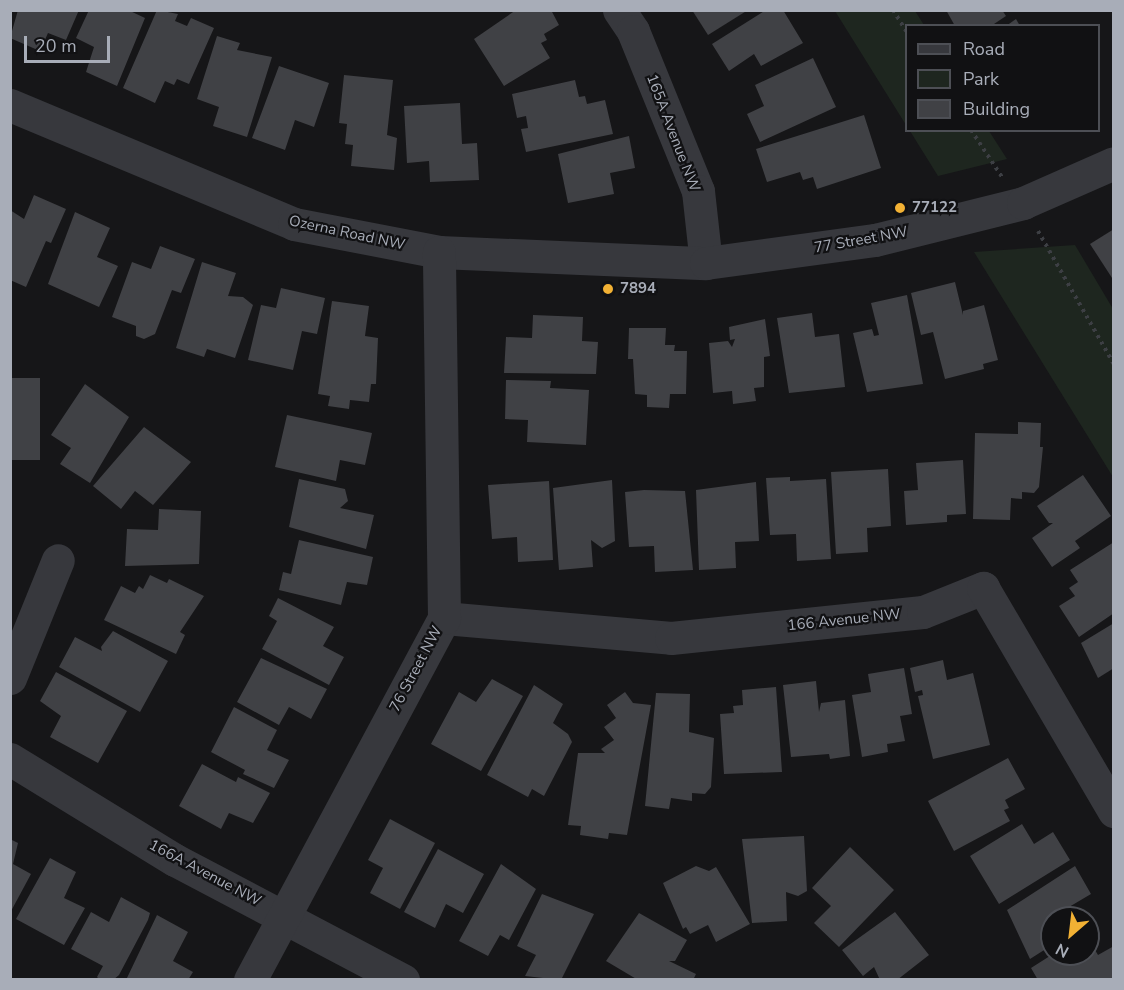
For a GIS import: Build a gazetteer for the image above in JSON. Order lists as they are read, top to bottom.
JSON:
{
  "streets": {
    "street": [
      "165A Avenue NW",
      "Ozerna Road NW",
      "77 Street NW",
      "166 Avenue NW",
      "76 Street NW",
      "166A Avenue NW"
    ]
  },
  "crossings": [
    ["165A Avenue NW", "Ozerna Road NW"],
    ["165A Avenue NW", "77 Street NW"],
    ["Ozerna Road NW", "77 Street NW"],
    ["Ozerna Road NW", "76 Street NW"],
    ["166 Avenue NW", "76 Street NW"],
    ["76 Street NW", "166A Avenue NW"]
  ],
  "places": ["77122", "7894"],
  "legend": ["Road", "Park", "Building"],
  "scale_bar": "20 m",
  "north": "bottom left"
}
